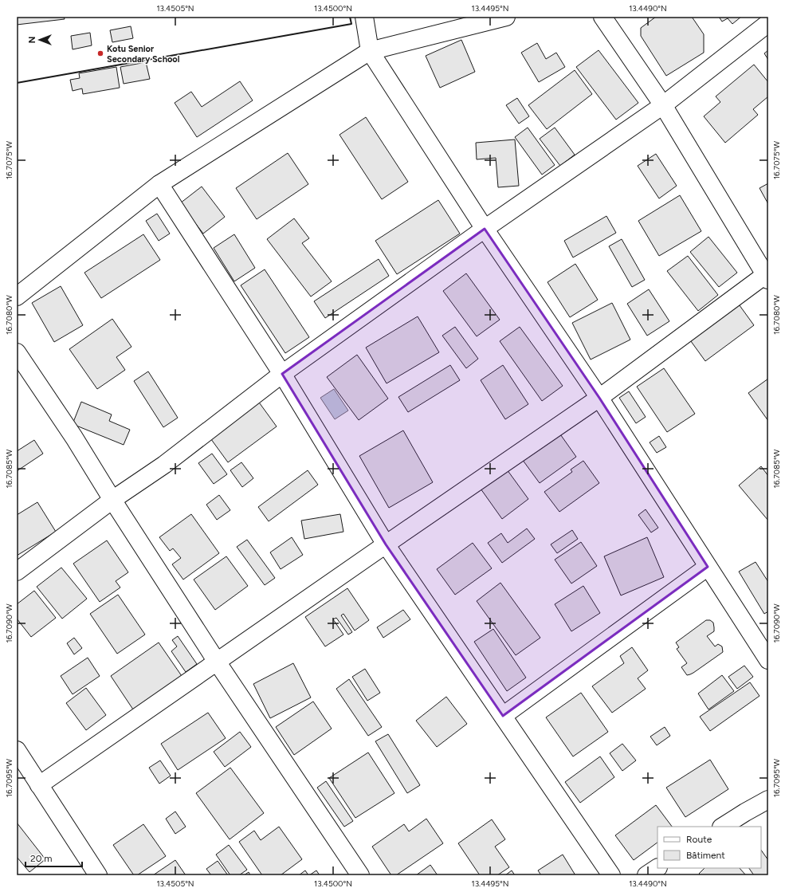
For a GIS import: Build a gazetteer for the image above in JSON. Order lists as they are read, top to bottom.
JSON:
{
  "places": ["Kotu Senior Secondary School"],
  "legend": ["Route", "Bâtiment"],
  "scale_bar": "20 m",
  "north": "left",
  "coordinates": [
    "13.4505°N",
    "13.4500°N",
    "13.4495°N",
    "13.4490°N",
    "16.7075°W",
    "16.7080°W",
    "16.7085°W",
    "16.7090°W",
    "16.7095°W"
  ]
}
